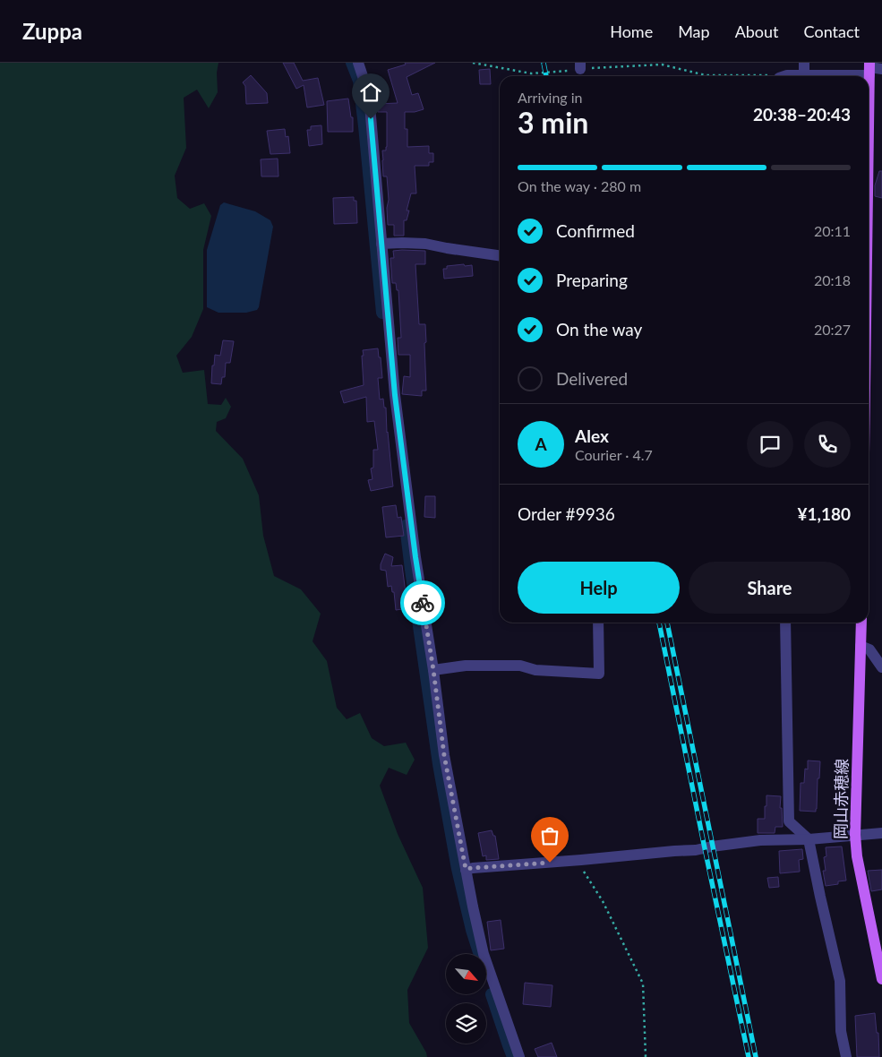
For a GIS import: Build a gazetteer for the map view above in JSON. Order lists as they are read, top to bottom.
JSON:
{
  "streets": {
    "main road": ["岡山赤穂線"]
  },
  "north": "bottom right",
  "page": {
    "header": "Zuppa",
    "nav": [
      "Home",
      "Map",
      "About",
      "Contact"
    ],
    "heading": ["3 min", "Arriving in", "20:38–20:43"],
    "panel": [
      "Alex",
      "Courier · 4.7",
      "Order #9936",
      "¥1,180"
    ],
    "bar": "On the way · 280 m",
    "list": [
      ["Confirmed", "20:11"],
      ["Preparing", "20:18"],
      ["On the way", "20:27"],
      "Delivered"
    ],
    "round": "A",
    "buttons": ["Help", "Share"]
  }
}
